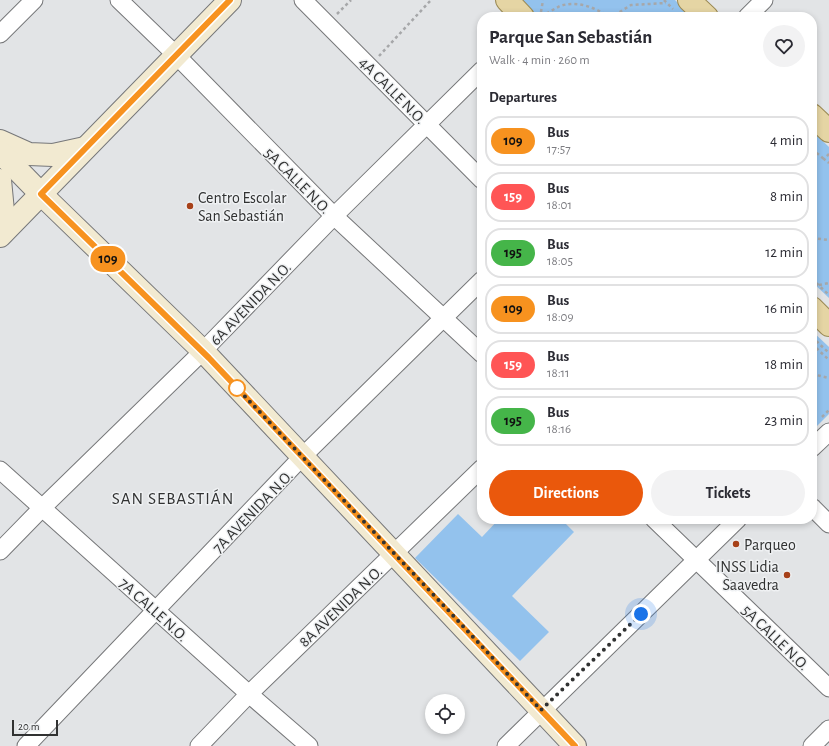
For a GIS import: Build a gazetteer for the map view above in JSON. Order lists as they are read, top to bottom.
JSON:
{
  "streets": {
    "street": [
      "4A CALLE N.O.",
      "5A CALLE N.O.",
      "6A AVENIDA N.O.",
      "7A AVENIDA N.O.",
      "8A AVENIDA N.O.",
      "7A CALLE N.O."
    ]
  },
  "crossings": [
    ["4A CALLE N.O.", "6A AVENIDA N.O."],
    ["5A CALLE N.O.", "6A AVENIDA N.O."],
    ["5A CALLE N.O.", "7A AVENIDA N.O."],
    ["6A AVENIDA N.O.", "7A CALLE N.O."],
    ["7A AVENIDA N.O.", "7A CALLE N.O."],
    ["8A AVENIDA N.O.", "7A CALLE N.O."]
  ],
  "districts": ["SAN SEBASTIÁN"],
  "places": ["Centro Escolar San Sebastián", "Parqueo", "INSS Lidia Saavedra"],
  "lines": ["bus line 109"],
  "scale_bar": "20 m",
  "page": {
    "on_map": "109",
    "heading": [
      ["Parque San Sebastián", "Walk · 4 min · 260 m"],
      "Departures"
    ],
    "list": [
      {
        "mark": "109",
        "name": "Bus",
        "note": "17:57",
        "value": "4 min"
      },
      {
        "mark": "159",
        "name": "Bus",
        "note": "18:01",
        "value": "8 min"
      },
      {
        "mark": "195",
        "name": "Bus",
        "note": "18:05",
        "value": "12 min"
      },
      {
        "mark": "109",
        "name": "Bus",
        "note": "18:09",
        "value": "16 min"
      },
      {
        "mark": "159",
        "name": "Bus",
        "note": "18:11",
        "value": "18 min"
      },
      {
        "mark": "195",
        "name": "Bus",
        "note": "18:16",
        "value": "23 min"
      }
    ],
    "buttons": ["Directions", "Tickets"],
    "scale": "20 m"
  }
}
